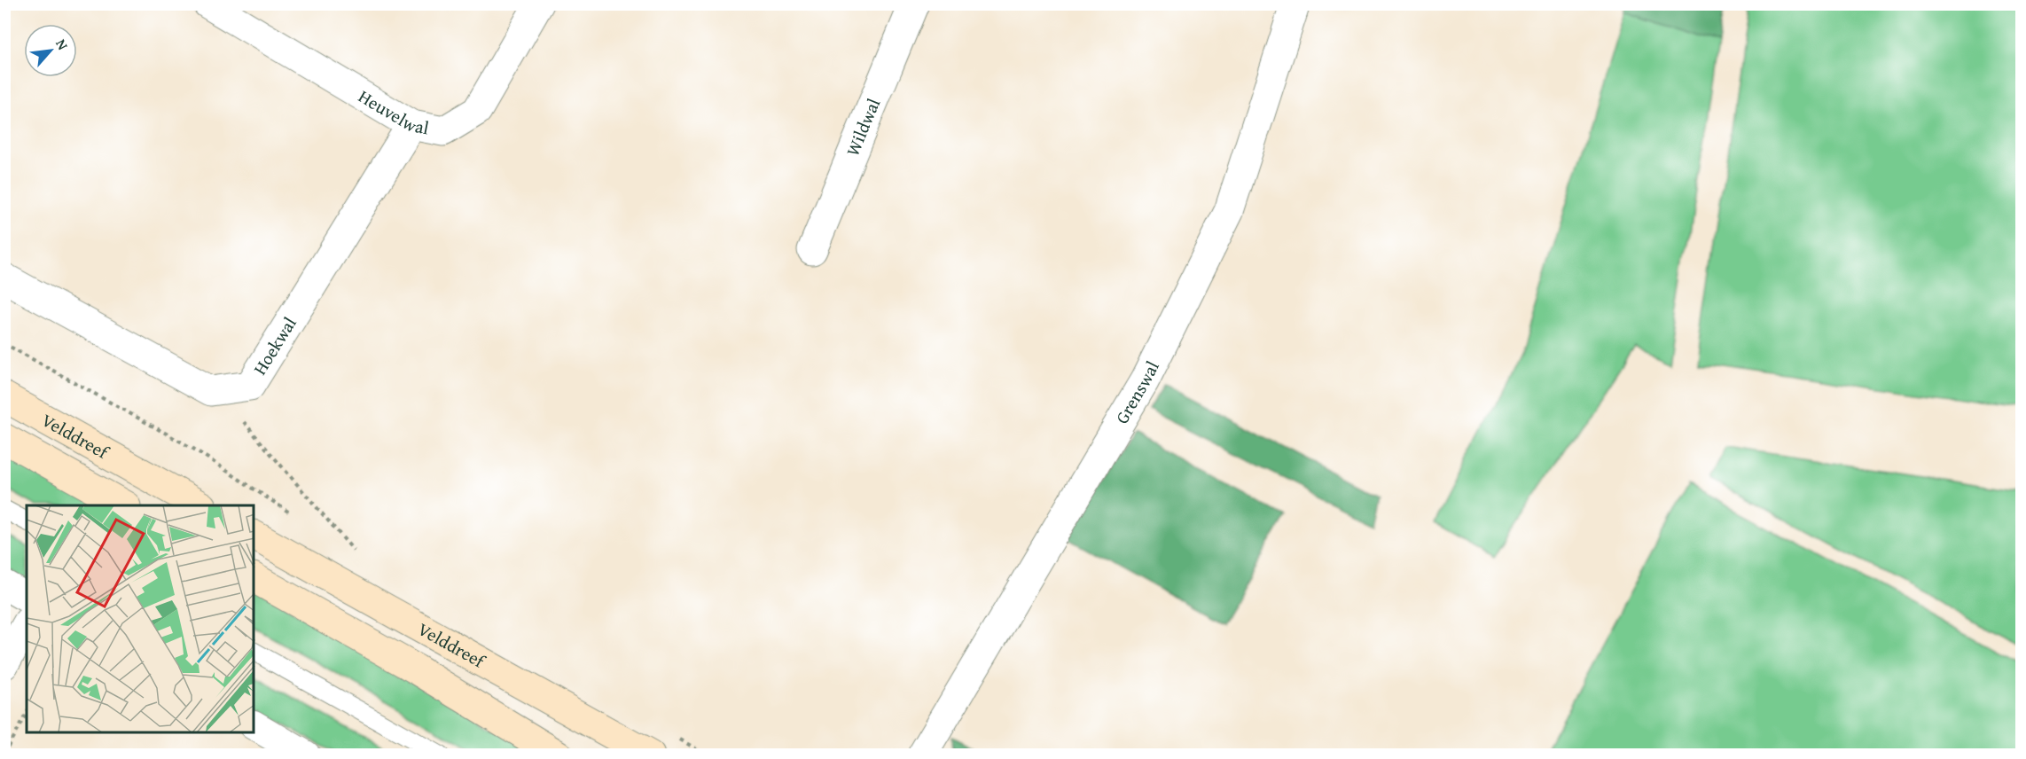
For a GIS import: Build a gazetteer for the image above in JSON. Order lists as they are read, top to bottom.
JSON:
{
  "streets": {
    "main road": ["Velddreef"],
    "street": [
      "Heuvelwal",
      "Wildwal",
      "Hoekwal",
      "Grenswal"
    ]
  },
  "crossings": [
    ["Heuvelwal", "Hoekwal"]
  ],
  "north": "top right"
}
